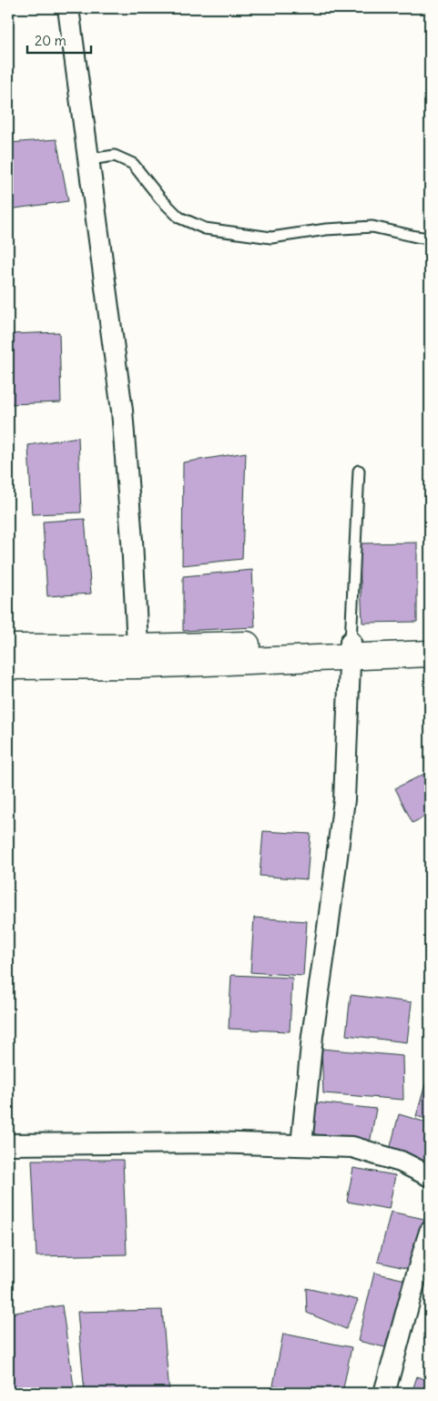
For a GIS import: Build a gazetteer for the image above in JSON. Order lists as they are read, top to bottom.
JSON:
{
  "scale_bar": "20 m"
}
